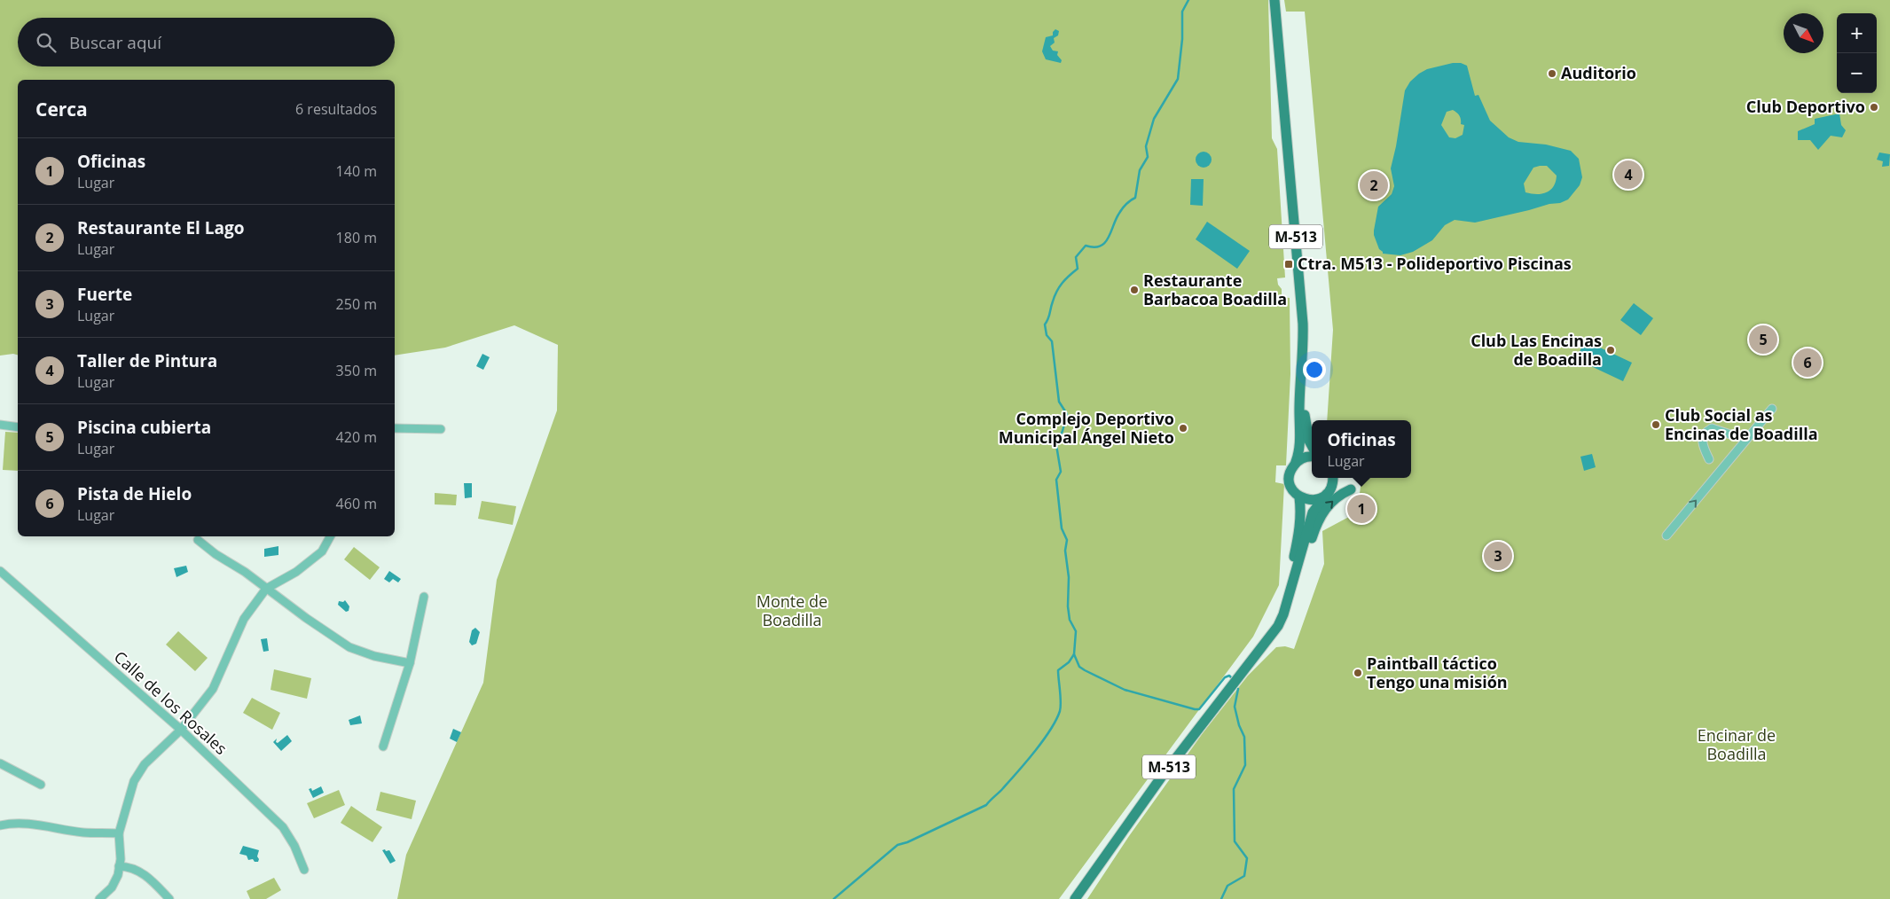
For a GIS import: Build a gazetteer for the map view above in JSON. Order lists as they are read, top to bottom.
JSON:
{
  "streets": {
    "main road": ["M-513"],
    "street": ["Calle de los Rosales"]
  },
  "parks": ["Monte de Boadilla", "Encinar de Boadilla"],
  "places": {
    "other": [
      "Auditorio",
      "Club Deportivo",
      "Restaurante Barbacoa Boadilla",
      "Club Las Encinas de Boadilla",
      "Club Social as Encinas de Boadilla",
      "Complejo Deportivo Municipal Ángel Nieto",
      "Paintball táctico Tengo una misión"
    ],
    "transit": ["Ctra. M513 - Polideportivo Piscinas"]
  },
  "north": "bottom right",
  "page": {
    "map_buttons": ["+", "−"],
    "search": "Buscar aquí",
    "heading": ["Cerca", "6 resultados"],
    "list": [
      {
        "mark": "1",
        "name": "Oficinas",
        "note": "Lugar",
        "value": "140 m"
      },
      {
        "mark": "2",
        "name": "Restaurante El Lago",
        "note": "Lugar",
        "value": "180 m"
      },
      {
        "mark": "3",
        "name": "Fuerte",
        "note": "Lugar",
        "value": "250 m"
      },
      {
        "mark": "4",
        "name": "Taller de Pintura",
        "note": "Lugar",
        "value": "350 m"
      },
      {
        "mark": "5",
        "name": "Piscina cubierta",
        "note": "Lugar",
        "value": "420 m"
      },
      {
        "mark": "6",
        "name": "Pista de Hielo",
        "note": "Lugar",
        "value": "460 m"
      }
    ],
    "pins": [
      "4",
      "2",
      "5",
      "6",
      "1",
      "3"
    ],
    "popup": ["Oficinas", "Lugar"]
  }
}
